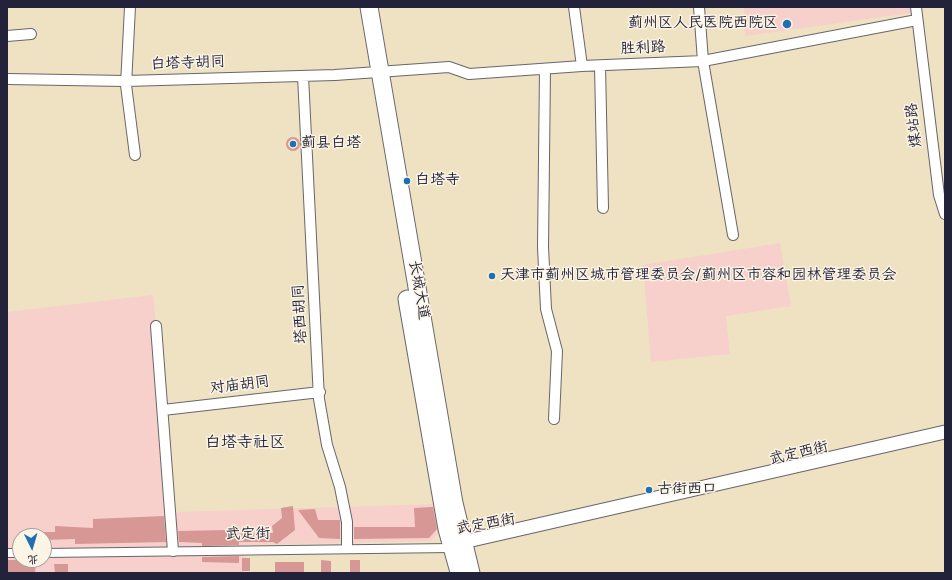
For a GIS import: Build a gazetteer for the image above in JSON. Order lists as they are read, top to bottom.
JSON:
{
  "streets": {
    "main road": ["长城大道"],
    "street": [
      "胜利路",
      "白塔寺胡同",
      "煤站路",
      "塔西胡同",
      "对庙胡同",
      "武定西街",
      "武定街"
    ]
  },
  "crossings": [
    ["胜利路", "白塔寺胡同"],
    ["胜利路", "煤站路"],
    ["胜利路", "长城大道"],
    ["白塔寺胡同", "长城大道"],
    ["白塔寺胡同", "塔西胡同"],
    ["长城大道", "武定西街"],
    ["长城大道", "武定街"],
    ["塔西胡同", "对庙胡同"],
    ["塔西胡同", "武定街"],
    ["武定西街", "武定街"]
  ],
  "districts": ["白塔寺社区"],
  "places": [
    "蓟州区人民医院西院区",
    "蓟县白塔",
    "白塔寺",
    "天津市蓟州区城市管理委员会/蓟州区市容和园林管理委员会",
    "古街西口"
  ],
  "north": "bottom"
}
